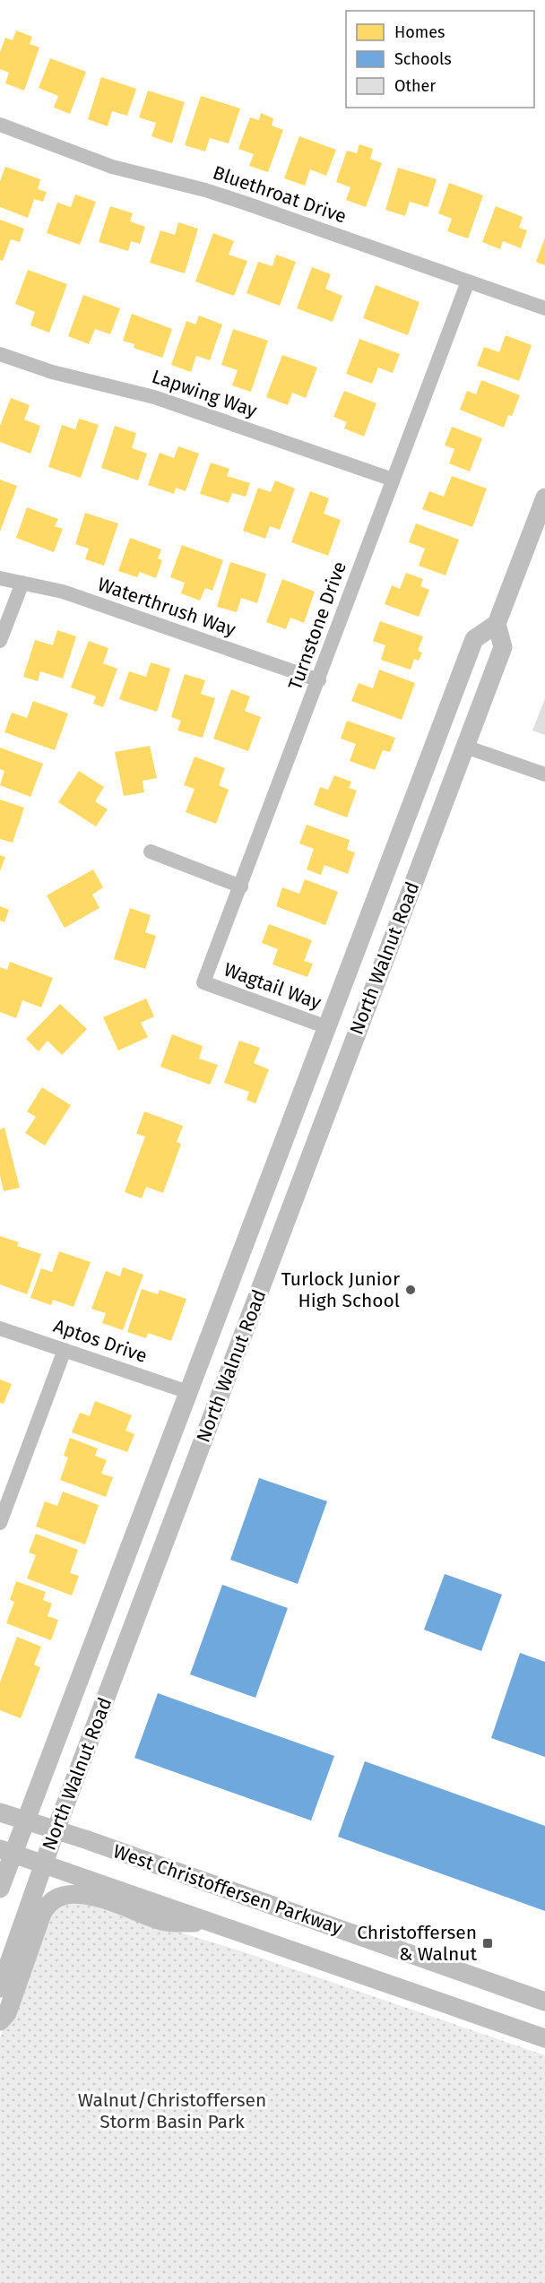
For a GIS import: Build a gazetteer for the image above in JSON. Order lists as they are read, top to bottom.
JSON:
{
  "streets": {
    "street": [
      "Bluethroat Drive",
      "Lapwing Way",
      "Waterthrush Way",
      "Turnstone Drive",
      "North Walnut Road",
      "Wagtail Way",
      "Aptos Drive",
      "West Christoffersen Parkway"
    ]
  },
  "crossings": [
    ["Bluethroat Drive", "Turnstone Drive"],
    ["Lapwing Way", "Turnstone Drive"],
    ["Waterthrush Way", "Turnstone Drive"],
    ["Turnstone Drive", "Wagtail Way"],
    ["North Walnut Road", "Wagtail Way"],
    ["North Walnut Road", "Aptos Drive"],
    ["North Walnut Road", "West Christoffersen Parkway"]
  ],
  "parks": ["Walnut/Christoffersen Storm Basin Park"],
  "places": {
    "other": ["Turlock Junior High School"],
    "transit": ["Christoffersen & Walnut"]
  },
  "legend": ["Homes", "Schools", "Other"]
}
